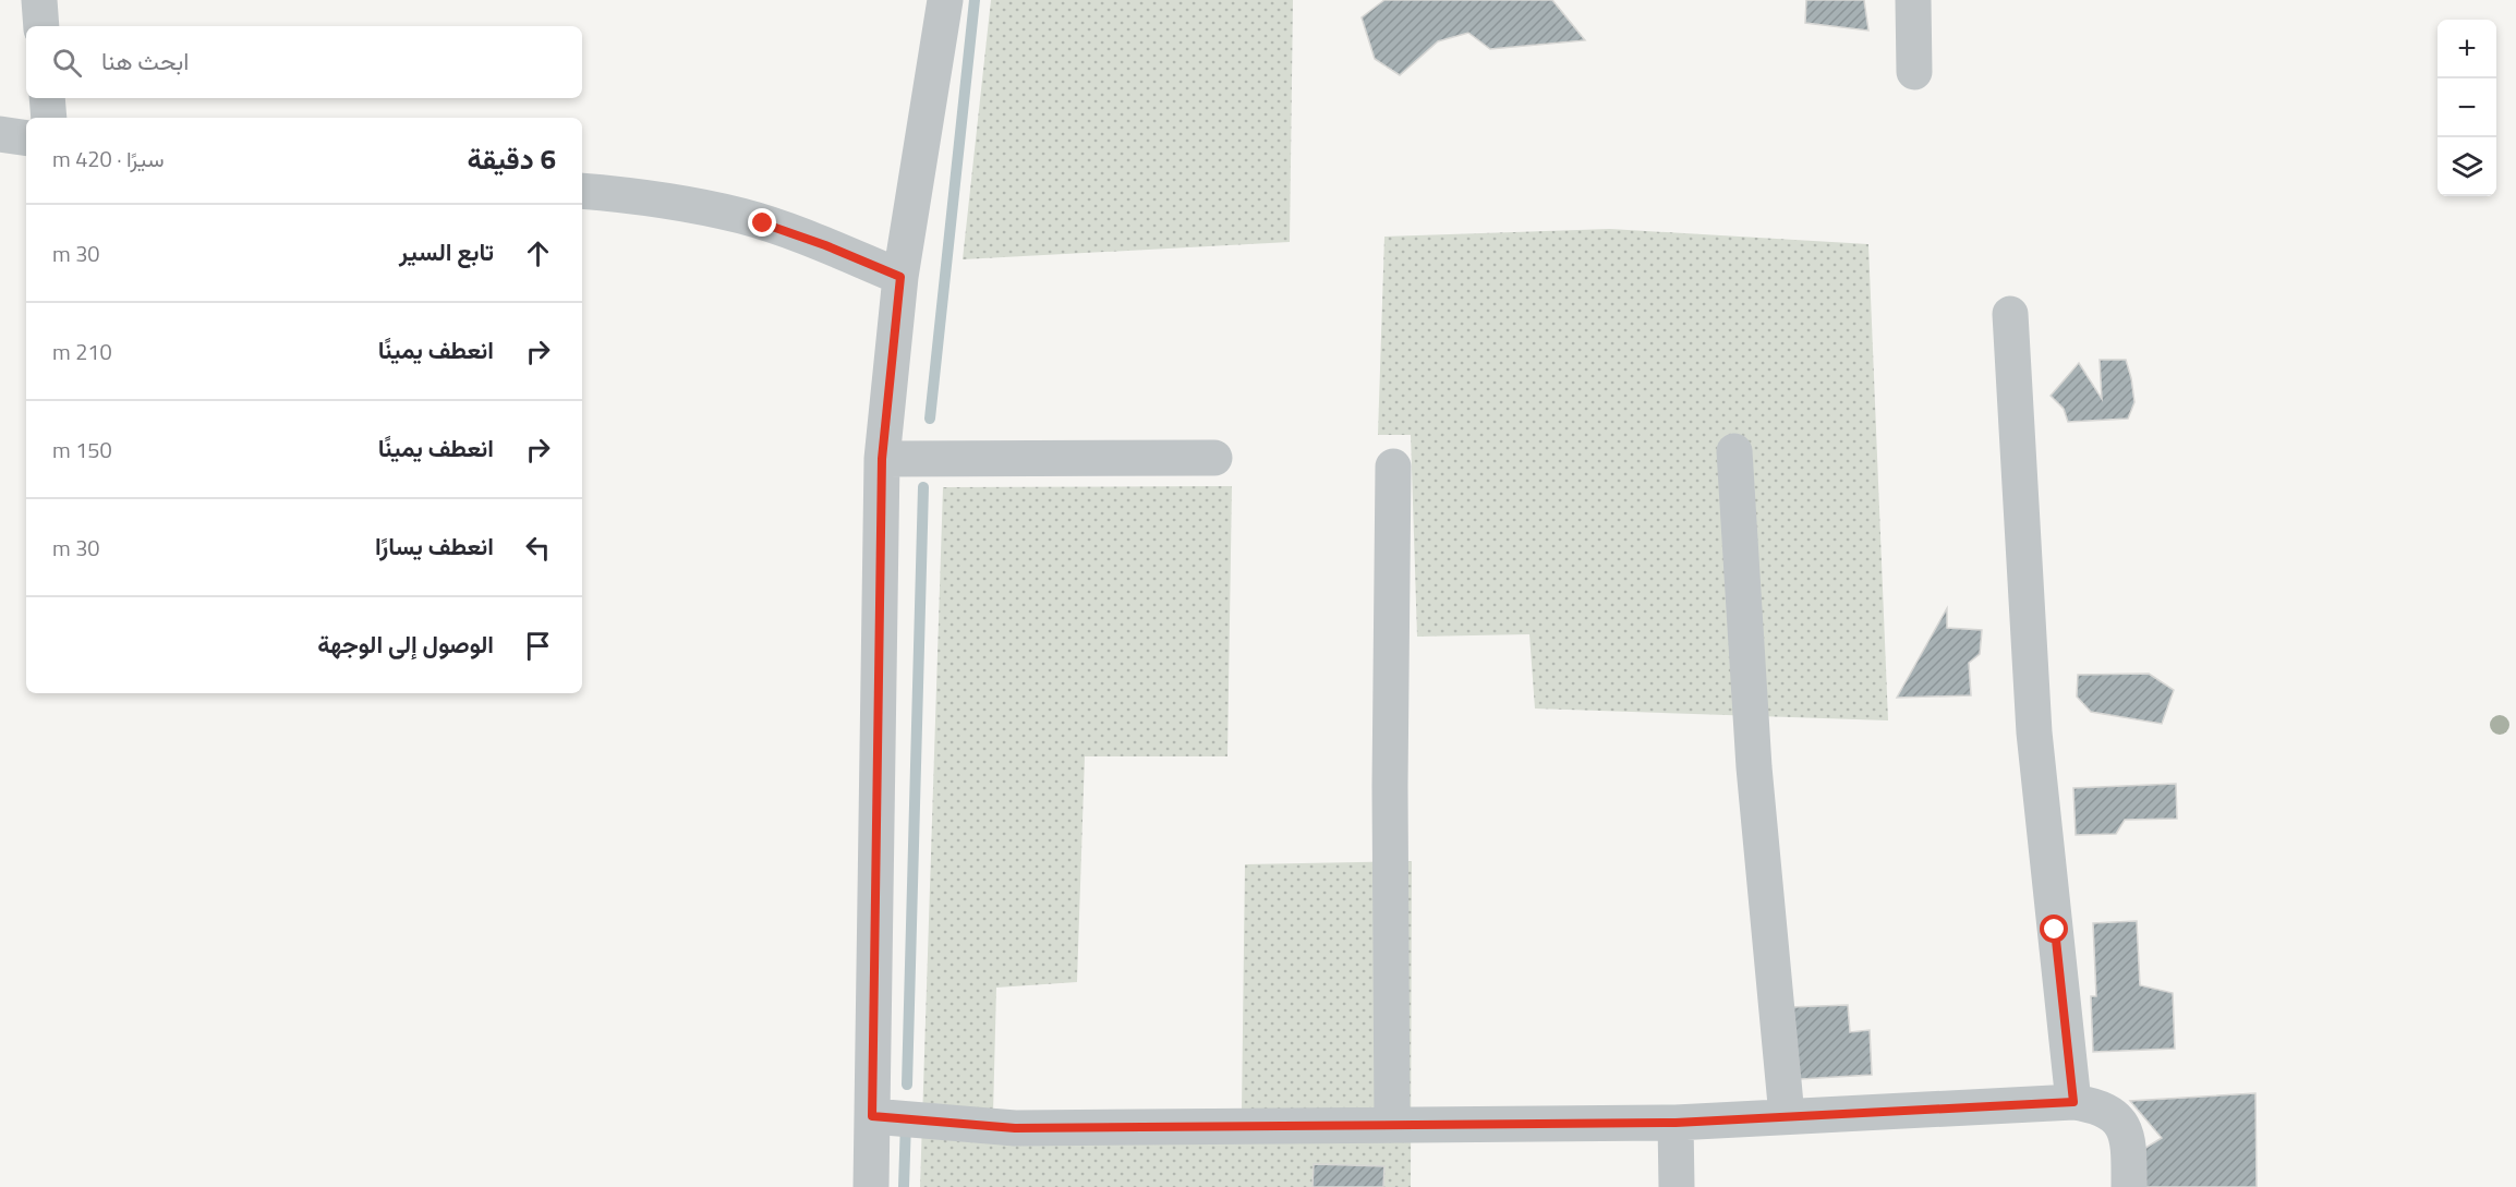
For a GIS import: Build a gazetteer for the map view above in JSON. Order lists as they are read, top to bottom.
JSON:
{
  "page": {
    "map_buttons": ["+", "−"],
    "search": "ابحث هنا",
    "heading": ["6 دقيقة", "سيرًا · 420 m"],
    "list": [
      ["تابع السير", "30 m"],
      ["انعطف يمينًا", "210 m"],
      ["انعطف يمينًا", "150 m"],
      ["انعطف يسارًا", "30 m"],
      "الوصول إلى الوجهة"
    ]
  }
}
